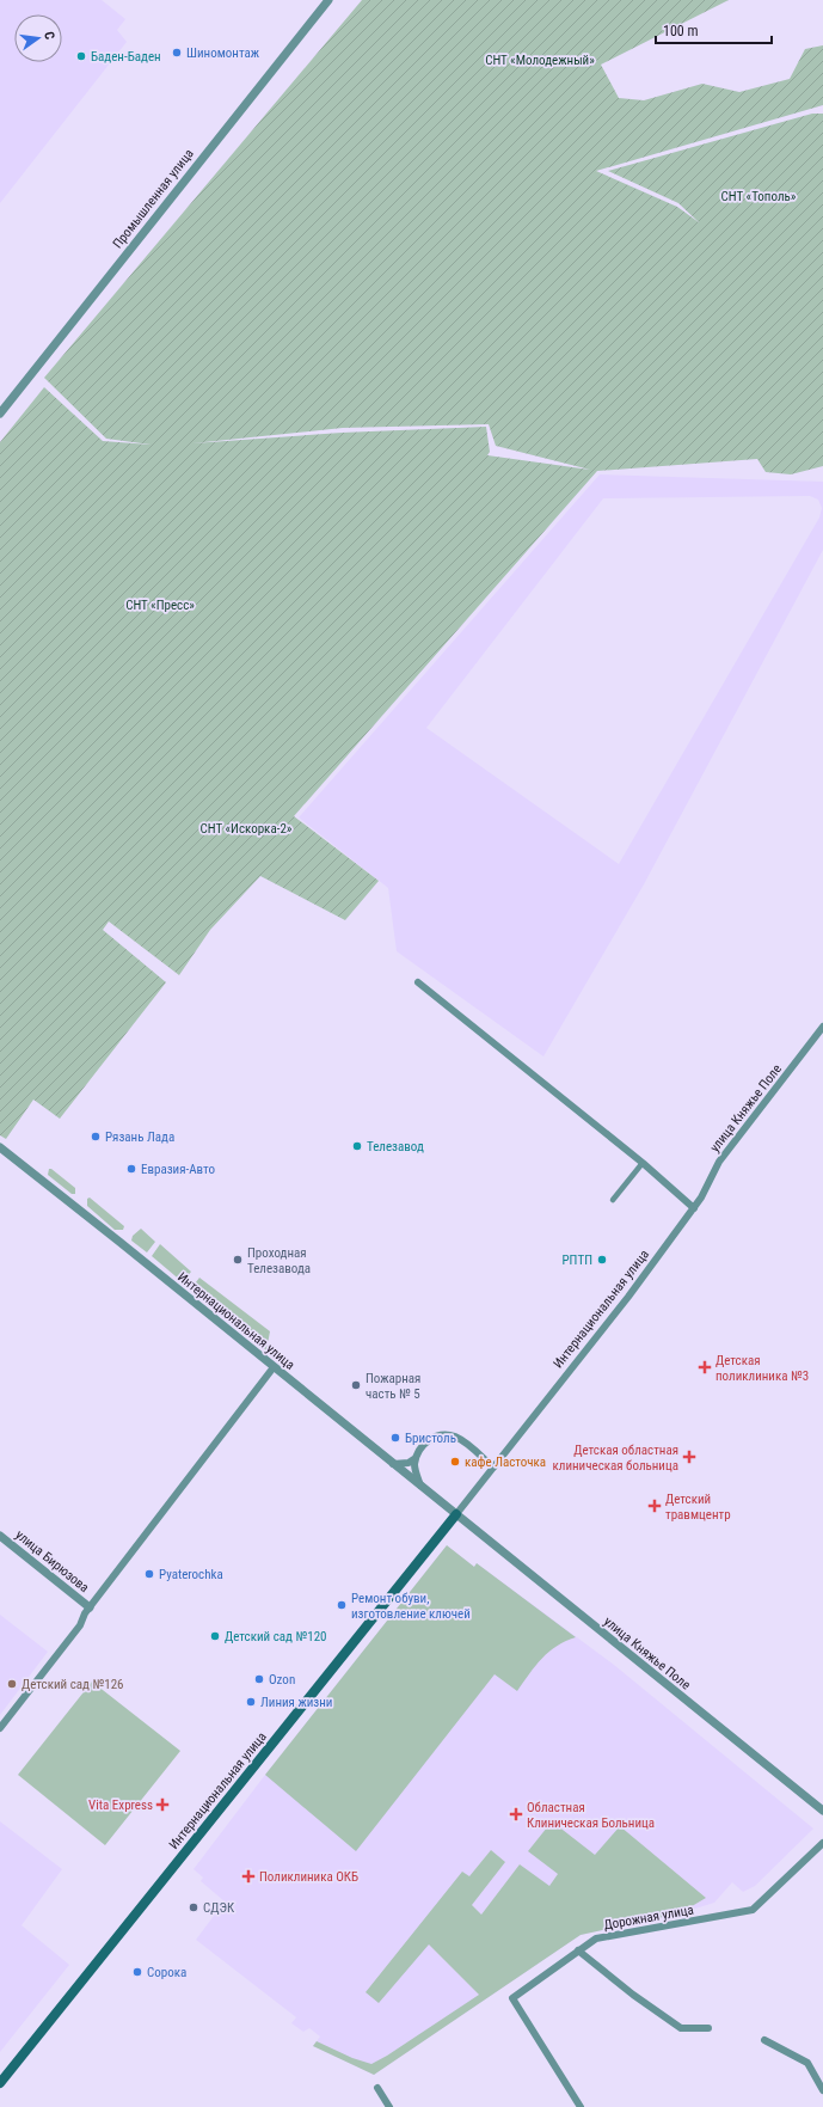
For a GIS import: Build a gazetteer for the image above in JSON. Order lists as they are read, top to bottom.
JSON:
{
  "streets": {
    "main road": ["Интернациональная улица"],
    "street": [
      "Промышленная улица",
      "улица Княжье Поле",
      "улица Бирюзова",
      "Дорожная улица"
    ]
  },
  "crossings": [
    ["улица Княжье Поле", "Интернациональная улица"]
  ],
  "parks": [
    "СНТ «Молодежный»",
    "СНТ «Тополь»",
    "СНТ «Пресс»",
    "СНТ «Искорка-2»"
  ],
  "places": {
    "other": [
      "Шиномонтаж",
      "Баден-Баден",
      "Рязань Лада",
      "Телезавод",
      "Евразия-Авто",
      "Проходная Телезавода",
      "РПТП",
      "Пожарная часть № 5",
      "Бристоль",
      "кафе Ласточка",
      "Pyaterochka",
      "Ремонт обуви, изготовление ключей",
      "Детский сад №120",
      "Ozon",
      "Детский сад №126",
      "Линия жизни",
      "СДЭК",
      "Сорока"
    ],
    "health": [
      "Детская поликлиника №3",
      "Детская областная клиническая больница",
      "Детский травмцентр",
      "Vita Express",
      "Областная Клиническая Больница",
      "Поликлиника ОКБ"
    ]
  },
  "scale_bar": "100 m",
  "north": "right"
}
